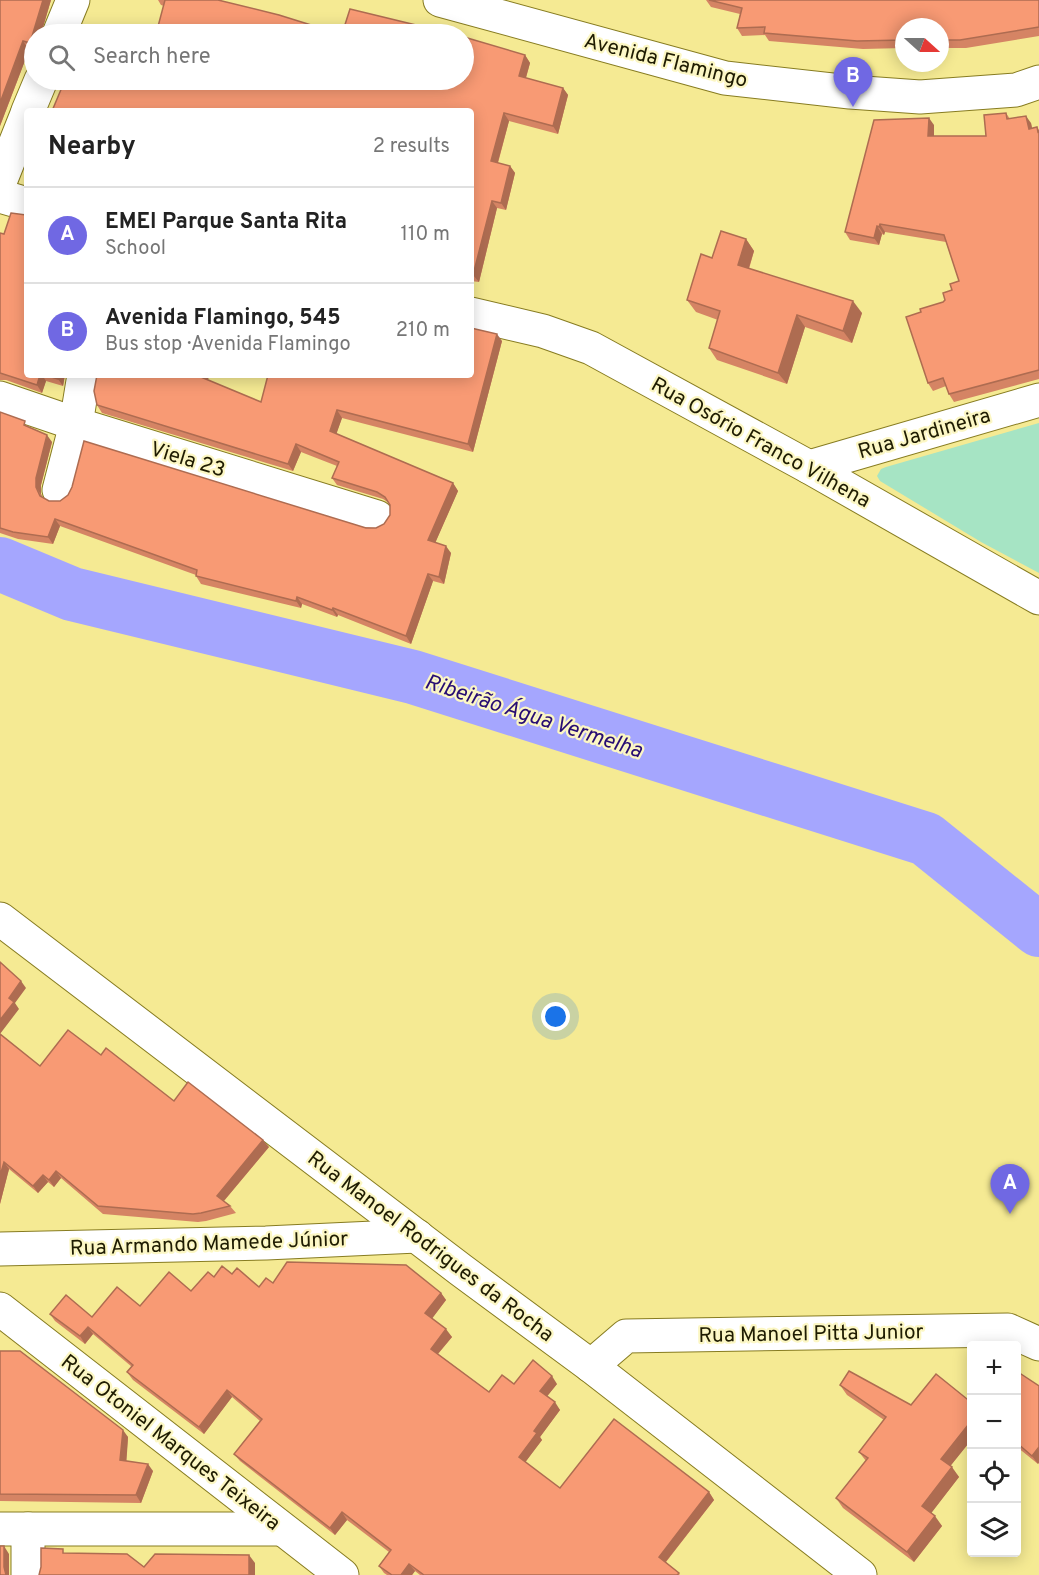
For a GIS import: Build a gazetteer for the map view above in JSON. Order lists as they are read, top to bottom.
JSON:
{
  "streets": {
    "street": [
      "Avenida Flamingo",
      "Rua Jardineira",
      "Rua Osório Franco Vilhena",
      "Viela 23",
      "Rua Armando Mamede Júnior",
      "Rua Manoel Rodrigues da Rocha",
      "Rua Manoel Pitta Junior",
      "Rua Otoniel Marques Teixeira"
    ]
  },
  "crossings": [
    ["Rua Jardineira", "Rua Osório Franco Vilhena"],
    ["Rua Armando Mamede Júnior", "Rua Manoel Rodrigues da Rocha"],
    ["Rua Manoel Rodrigues da Rocha", "Rua Manoel Pitta Junior"]
  ],
  "water": ["Ribeirão Água Vermelha"],
  "north": "right",
  "page": {
    "search": "Search here",
    "pins": ["B", "A"],
    "heading": ["Nearby", "2 results"],
    "list": [
      {
        "mark": "A",
        "name": "EMEI Parque Santa Rita",
        "note": "School",
        "value": "110 m"
      },
      {
        "mark": "B",
        "name": "Avenida Flamingo, 545",
        "note": "Bus stop · Avenida Flamingo",
        "value": "210 m"
      }
    ],
    "map_buttons": ["+", "−"]
  }
}
